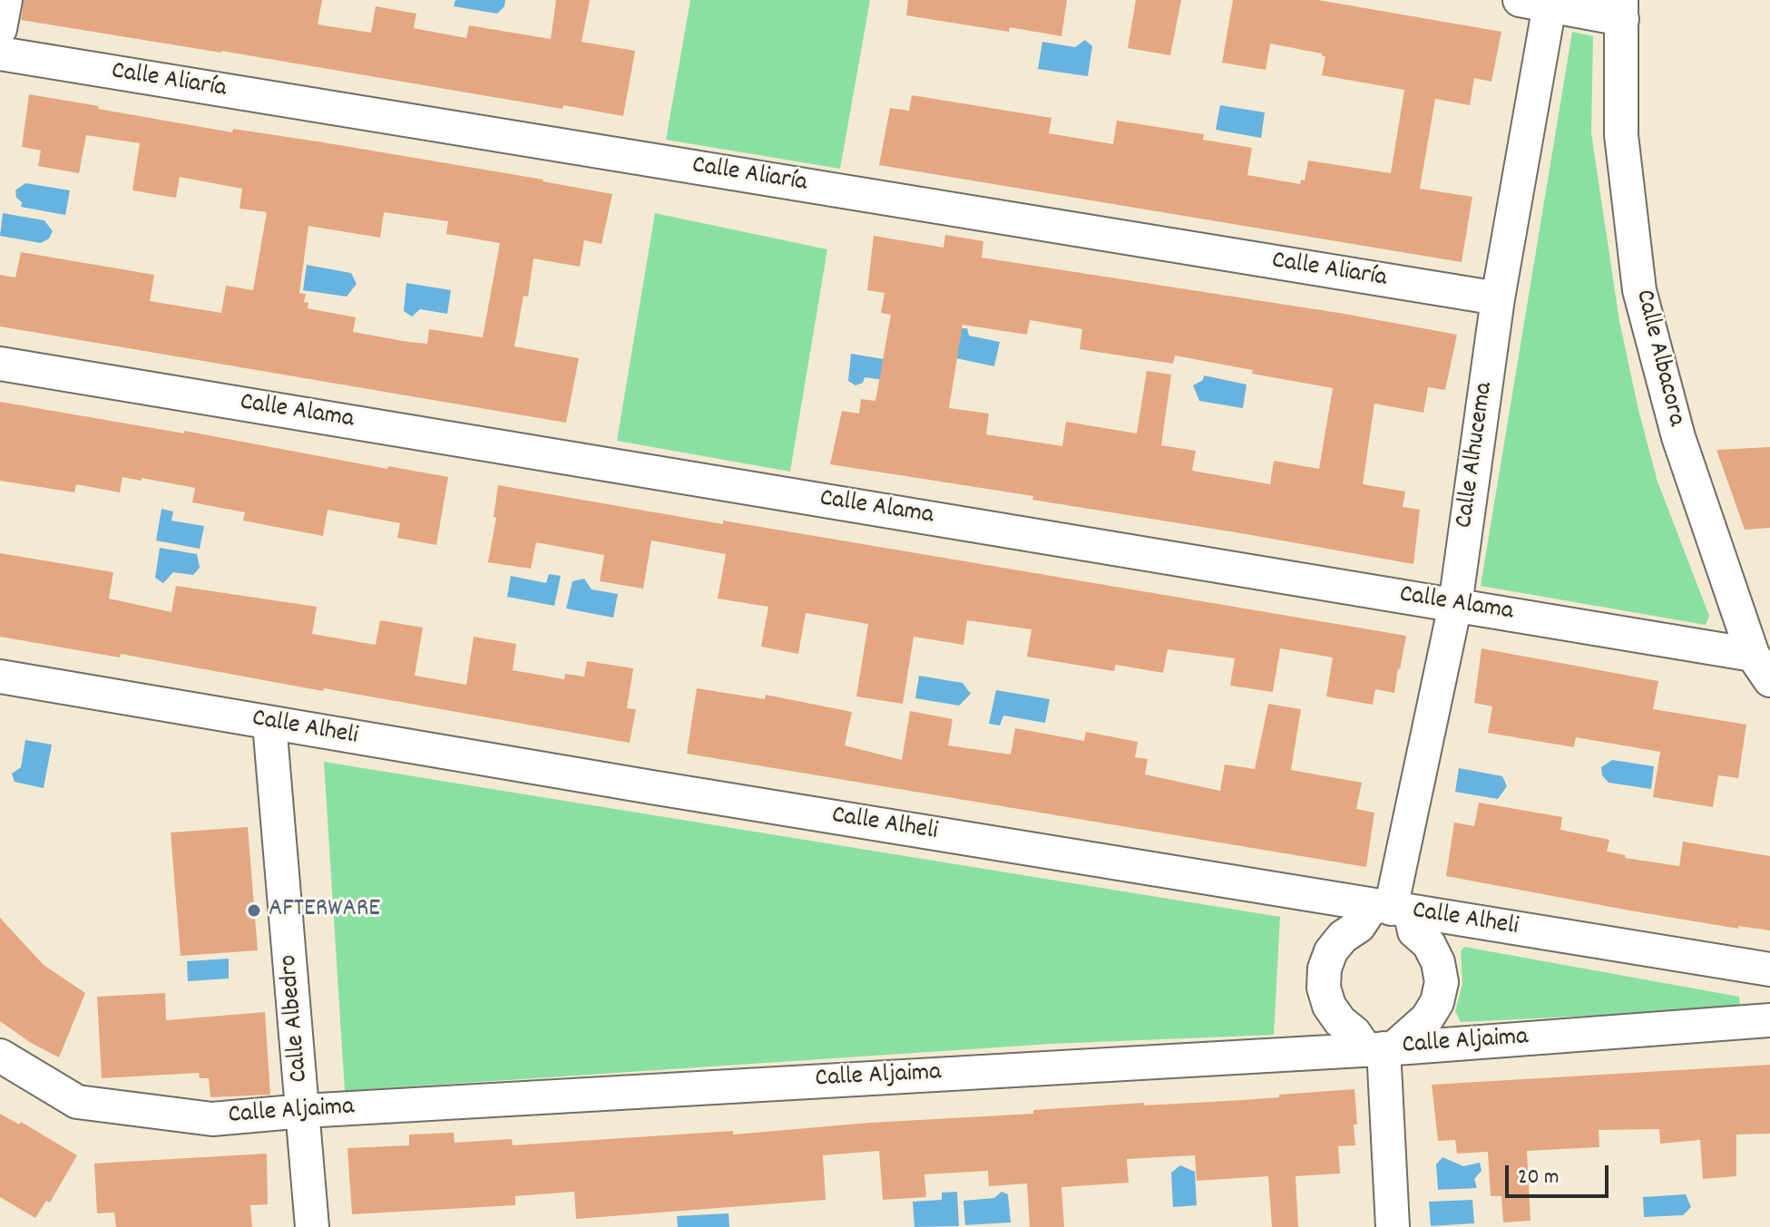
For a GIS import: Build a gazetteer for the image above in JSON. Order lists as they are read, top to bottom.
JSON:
{
  "streets": {
    "street": [
      "Calle Aliaría",
      "Calle Albacora",
      "Calle Alama",
      "Calle Alhucema",
      "Calle Alheli",
      "Calle Albedro",
      "Calle Aljaima"
    ]
  },
  "crossings": [
    ["Calle Aliaría", "Calle Alhucema"],
    ["Calle Albacora", "Calle Alama"],
    ["Calle Alama", "Calle Alhucema"],
    ["Calle Alhucema", "Calle Alheli"],
    ["Calle Alhucema", "Calle Aljaima"],
    ["Calle Alheli", "Calle Albedro"],
    ["Calle Alheli", "Calle Aljaima"],
    ["Calle Albedro", "Calle Aljaima"]
  ],
  "places": ["AFTERWARE"],
  "scale_bar": "20 m"
}
